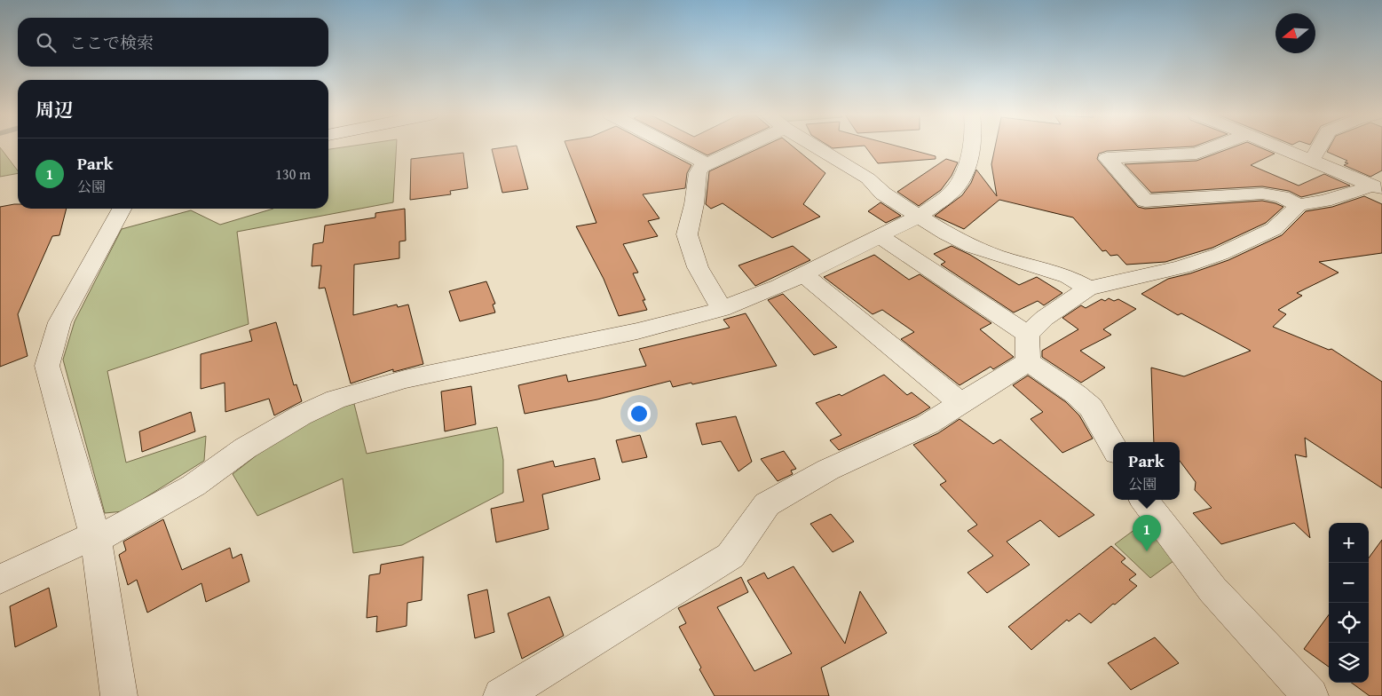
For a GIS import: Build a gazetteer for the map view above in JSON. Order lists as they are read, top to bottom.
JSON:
{
  "north": "left",
  "page": {
    "search": "ここで検索",
    "heading": "周辺",
    "list": [
      {
        "mark": "1",
        "name": "Park",
        "note": "公園",
        "value": "130 m"
      }
    ],
    "popup": ["Park", "公園"],
    "pins": "1",
    "map_buttons": ["+", "−"]
  }
}
